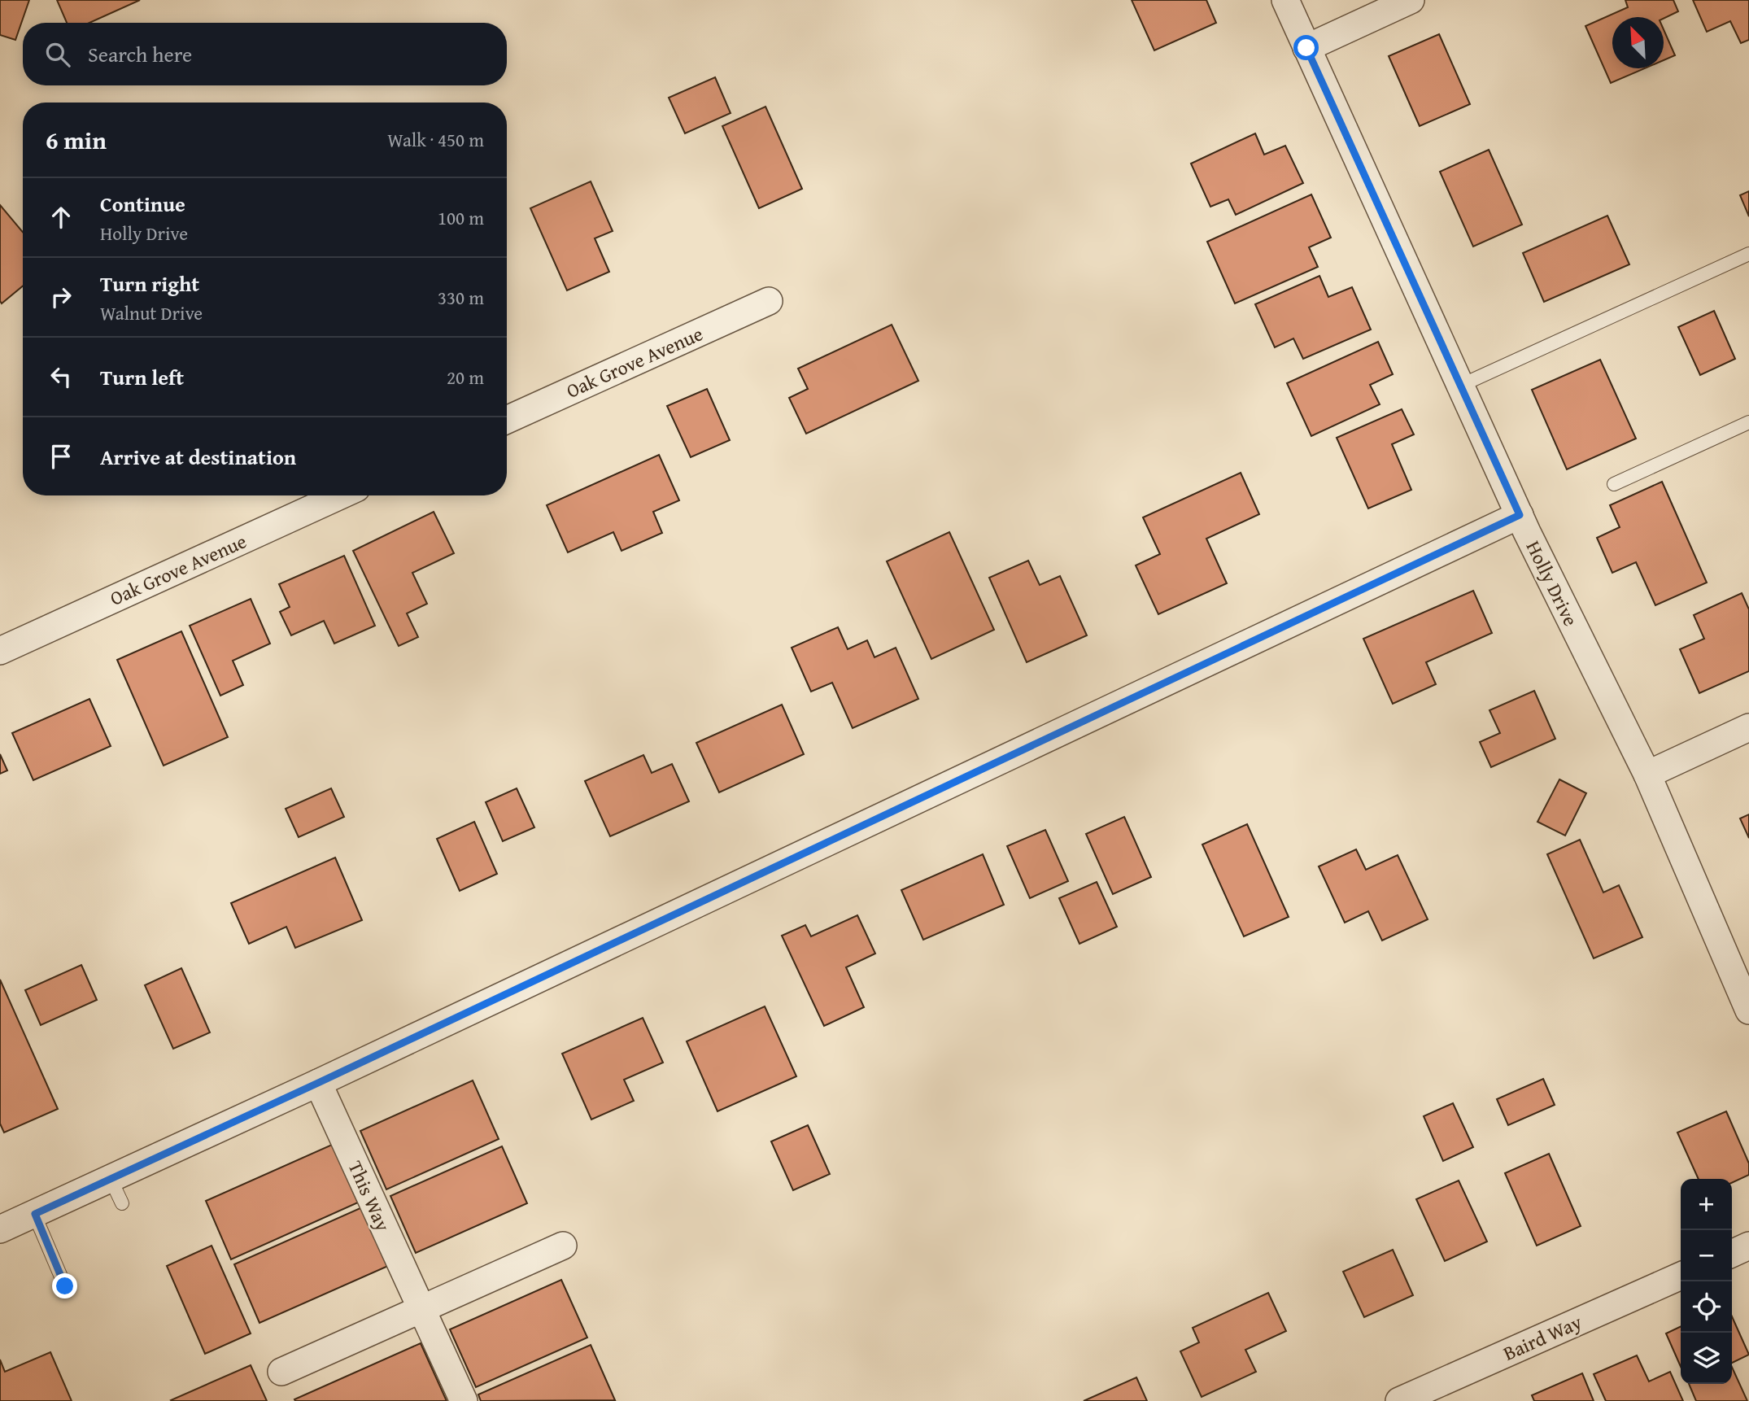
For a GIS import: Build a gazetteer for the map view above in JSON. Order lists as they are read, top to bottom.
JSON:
{
  "streets": {
    "street": [
      "Oak Grove Avenue",
      "Holly Drive",
      "This Way",
      "Baird Way"
    ]
  },
  "north": "top left",
  "page": {
    "search": "Search here",
    "heading": ["6 min", "Walk · 450 m"],
    "list": [
      ["Continue", "Holly Drive", "100 m"],
      ["Turn right", "Walnut Drive", "330 m"],
      ["Turn left", "20 m"],
      "Arrive at destination"
    ],
    "map_buttons": ["+", "−"]
  }
}
